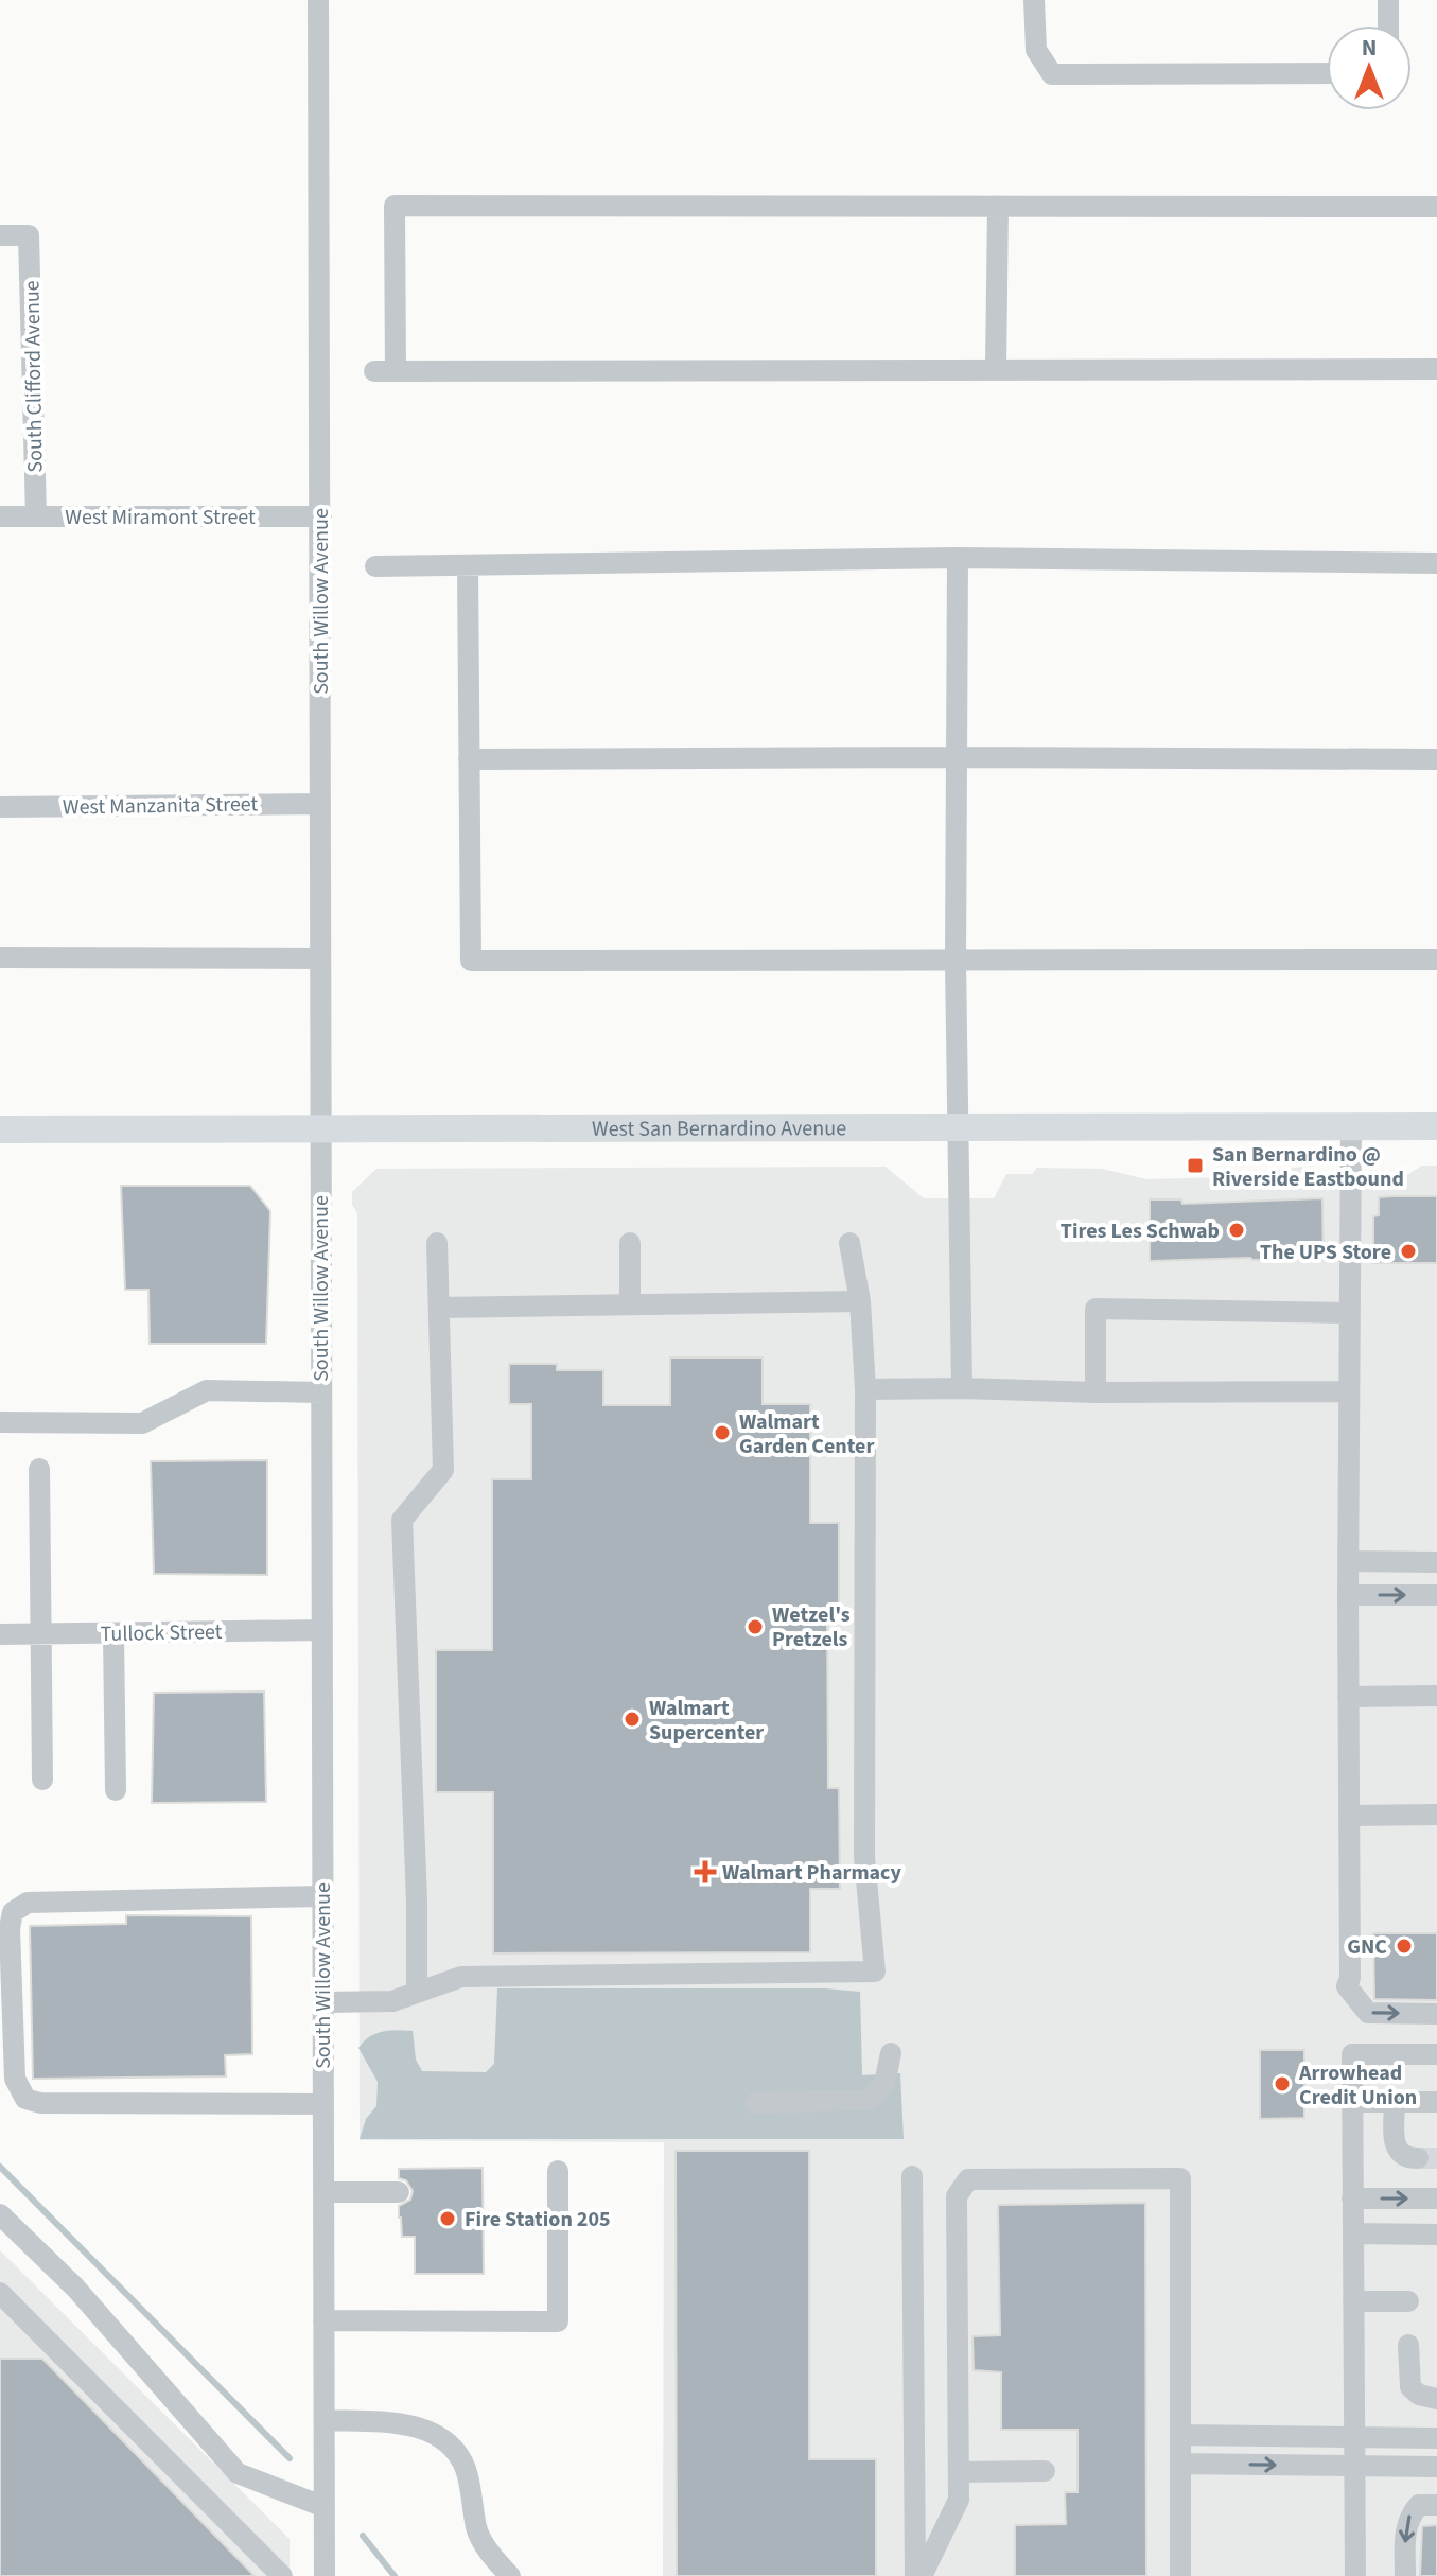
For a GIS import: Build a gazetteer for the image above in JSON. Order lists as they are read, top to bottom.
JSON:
{
  "streets": {
    "main road": ["West San Bernardino Avenue"],
    "street": [
      "South Clifford Avenue",
      "West Miramont Street",
      "South Willow Avenue",
      "West Manzanita Street",
      "Tullock Street"
    ]
  },
  "crossings": [
    ["South Clifford Avenue", "West Miramont Street"],
    ["West Miramont Street", "South Willow Avenue"],
    ["South Willow Avenue", "West Manzanita Street"],
    ["South Willow Avenue", "West San Bernardino Avenue"],
    ["South Willow Avenue", "Tullock Street"]
  ],
  "places": {
    "transit": ["San Bernardino @ Riverside Eastbound"],
    "other": [
      "Tires Les Schwab",
      "The UPS Store",
      "Walmart Garden Center",
      "Wetzel's Pretzels",
      "Walmart Supercenter",
      "GNC",
      "Arrowhead Credit Union",
      "Fire Station 205"
    ],
    "health": ["Walmart Pharmacy"]
  },
  "north": "top"
}
